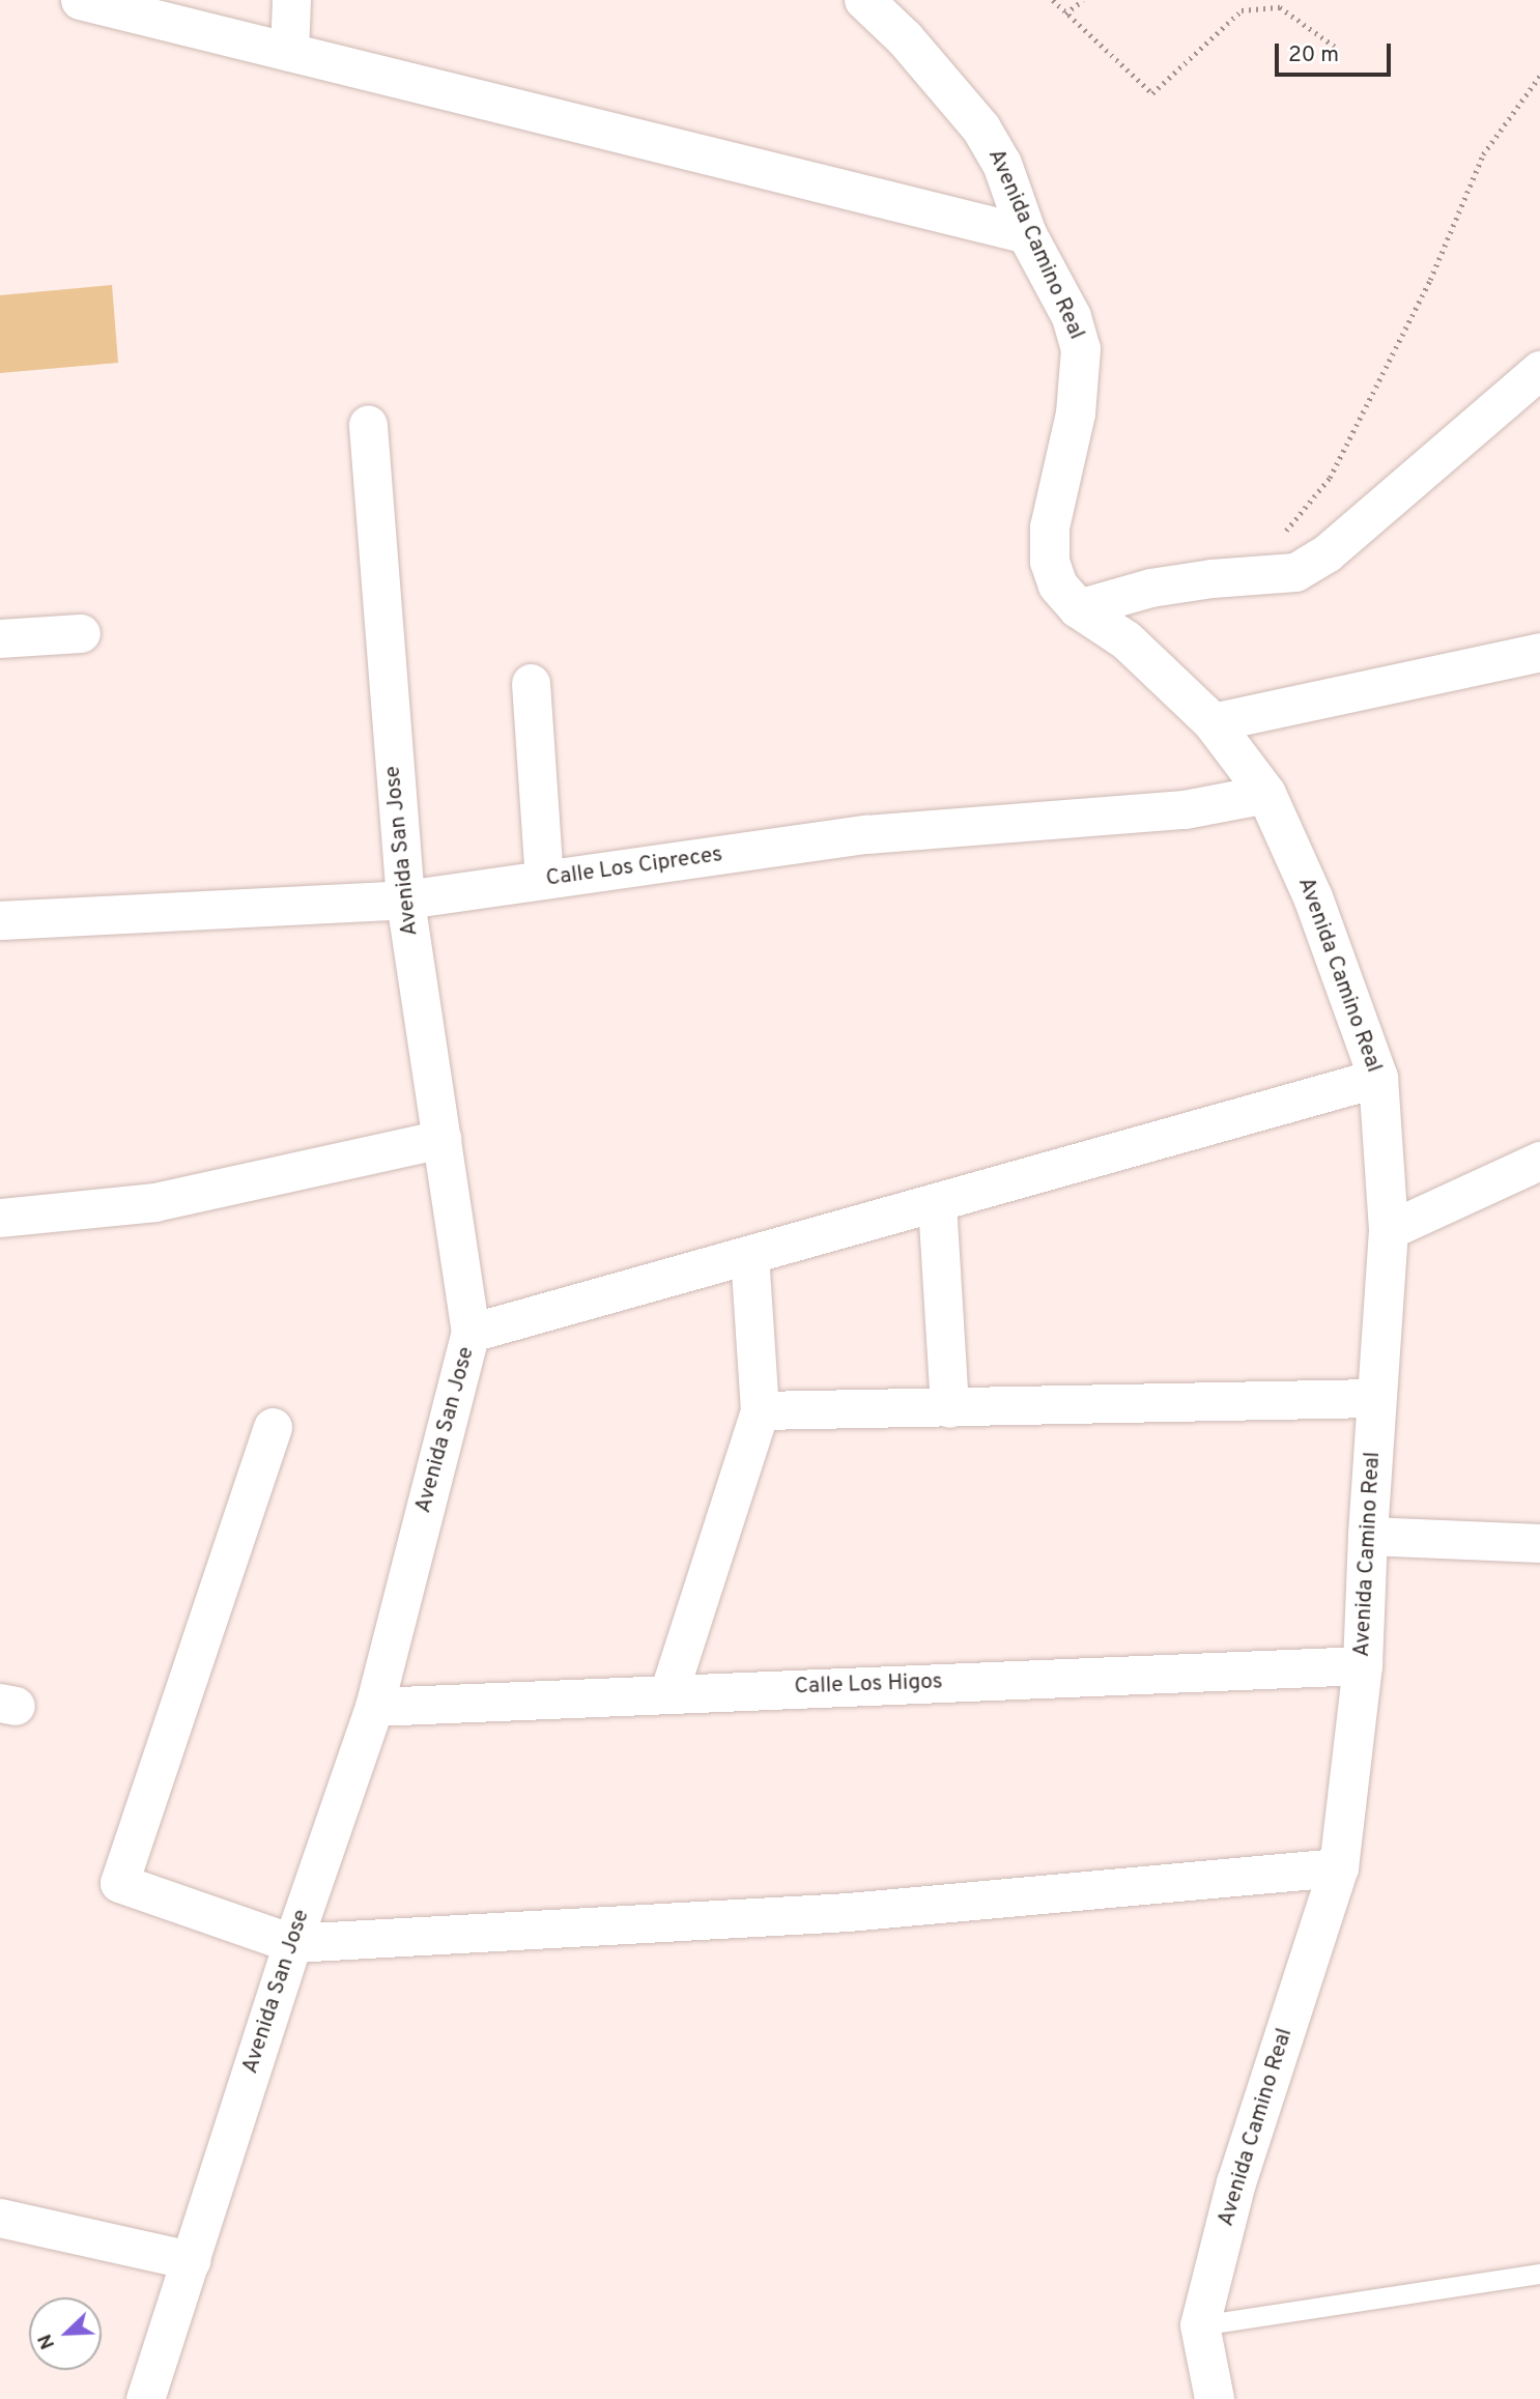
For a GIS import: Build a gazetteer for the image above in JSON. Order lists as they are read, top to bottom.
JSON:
{
  "streets": {
    "street": [
      "Avenida Camino Real",
      "Avenida San Jose",
      "Calle Los Cipreces",
      "Calle Los Higos"
    ]
  },
  "crossings": [
    ["Avenida Camino Real", "Calle Los Cipreces"],
    ["Avenida Camino Real", "Calle Los Higos"],
    ["Avenida San Jose", "Calle Los Cipreces"],
    ["Avenida San Jose", "Calle Los Higos"]
  ],
  "scale_bar": "20 m",
  "north": "bottom left"
}
